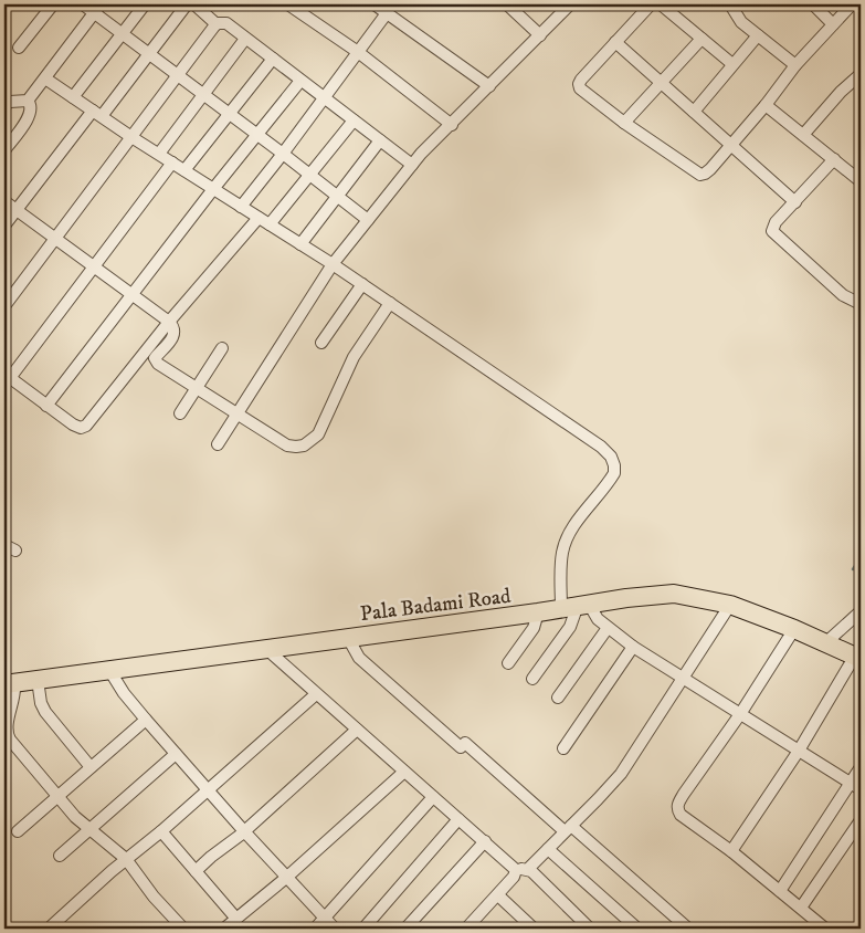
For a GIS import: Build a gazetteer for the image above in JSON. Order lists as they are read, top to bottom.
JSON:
{
  "streets": {
    "main road": ["Pala Badami Road"]
  }
}
